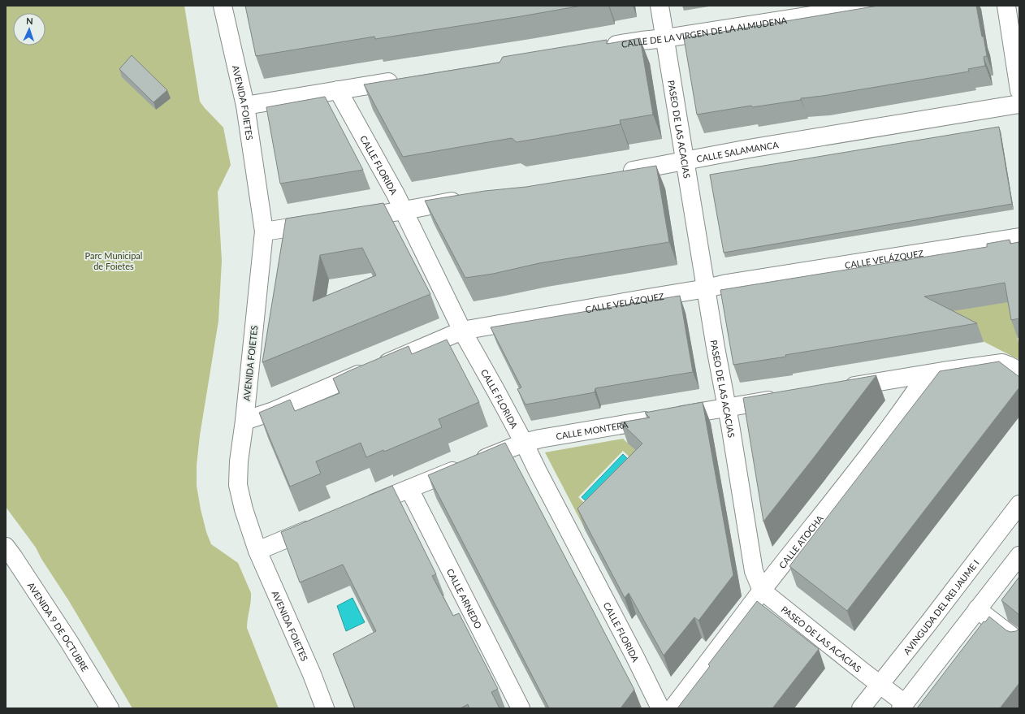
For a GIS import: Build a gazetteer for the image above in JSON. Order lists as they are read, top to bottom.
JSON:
{
  "streets": {
    "street": [
      "CALLE DE LA VIRGEN DE LA ALMUDENA",
      "AVENIDA FOIETES",
      "PASEO DE LAS ACACIAS",
      "CALLE SALAMANCA",
      "CALLE FLORIDA",
      "CALLE VELÁZQUEZ",
      "CALLE MONTERA",
      "CALLE ATOCHA",
      "CALLE ARNEDO",
      "AVINGUDA DEL REI JAUME I",
      "AVENIDA 9 DE OCTUBRE"
    ]
  },
  "crossings": [
    ["CALLE DE LA VIRGEN DE LA ALMUDENA", "PASEO DE LAS ACACIAS"],
    ["AVENIDA FOIETES", "CALLE VELÁZQUEZ"],
    ["PASEO DE LAS ACACIAS", "CALLE SALAMANCA"],
    ["PASEO DE LAS ACACIAS", "CALLE VELÁZQUEZ"],
    ["PASEO DE LAS ACACIAS", "CALLE MONTERA"],
    ["PASEO DE LAS ACACIAS", "CALLE ATOCHA"],
    ["PASEO DE LAS ACACIAS", "AVINGUDA DEL REI JAUME I"],
    ["CALLE FLORIDA", "CALLE VELÁZQUEZ"],
    ["CALLE FLORIDA", "CALLE MONTERA"],
    ["CALLE MONTERA", "CALLE ARNEDO"]
  ],
  "parks": ["Parc Municipal de Foietes"],
  "north": "top"
}
